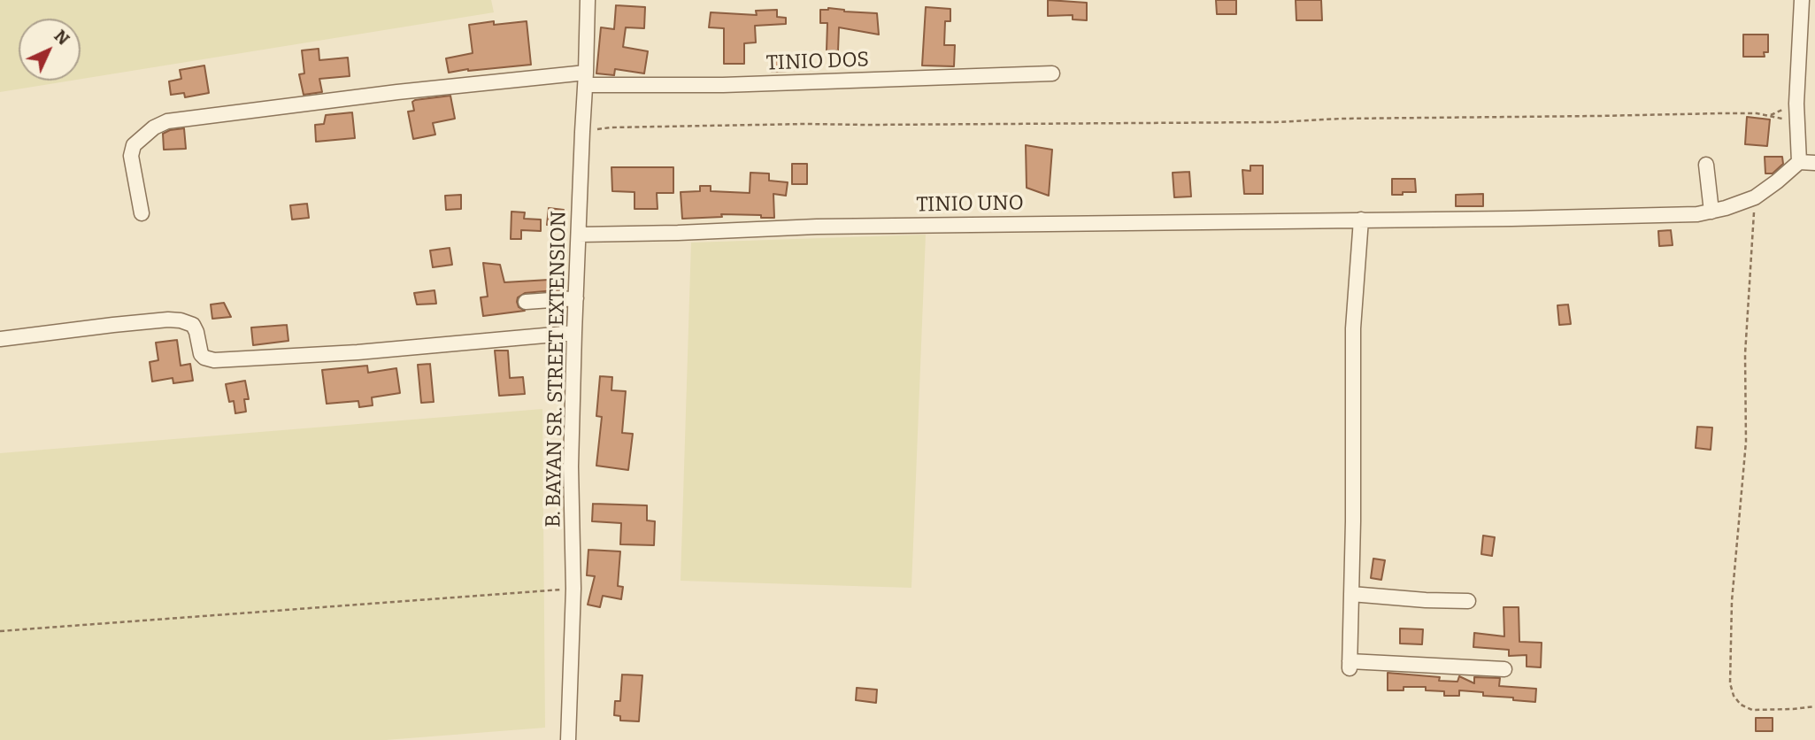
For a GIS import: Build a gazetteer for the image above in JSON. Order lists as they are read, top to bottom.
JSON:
{
  "streets": {
    "street": ["TINIO DOS", "TINIO UNO", "B. BAYAN SR. STREET EXTENSION"]
  },
  "crossings": [
    ["TINIO DOS", "B. BAYAN SR. STREET EXTENSION"],
    ["TINIO UNO", "B. BAYAN SR. STREET EXTENSION"]
  ],
  "north": "top right"
}
